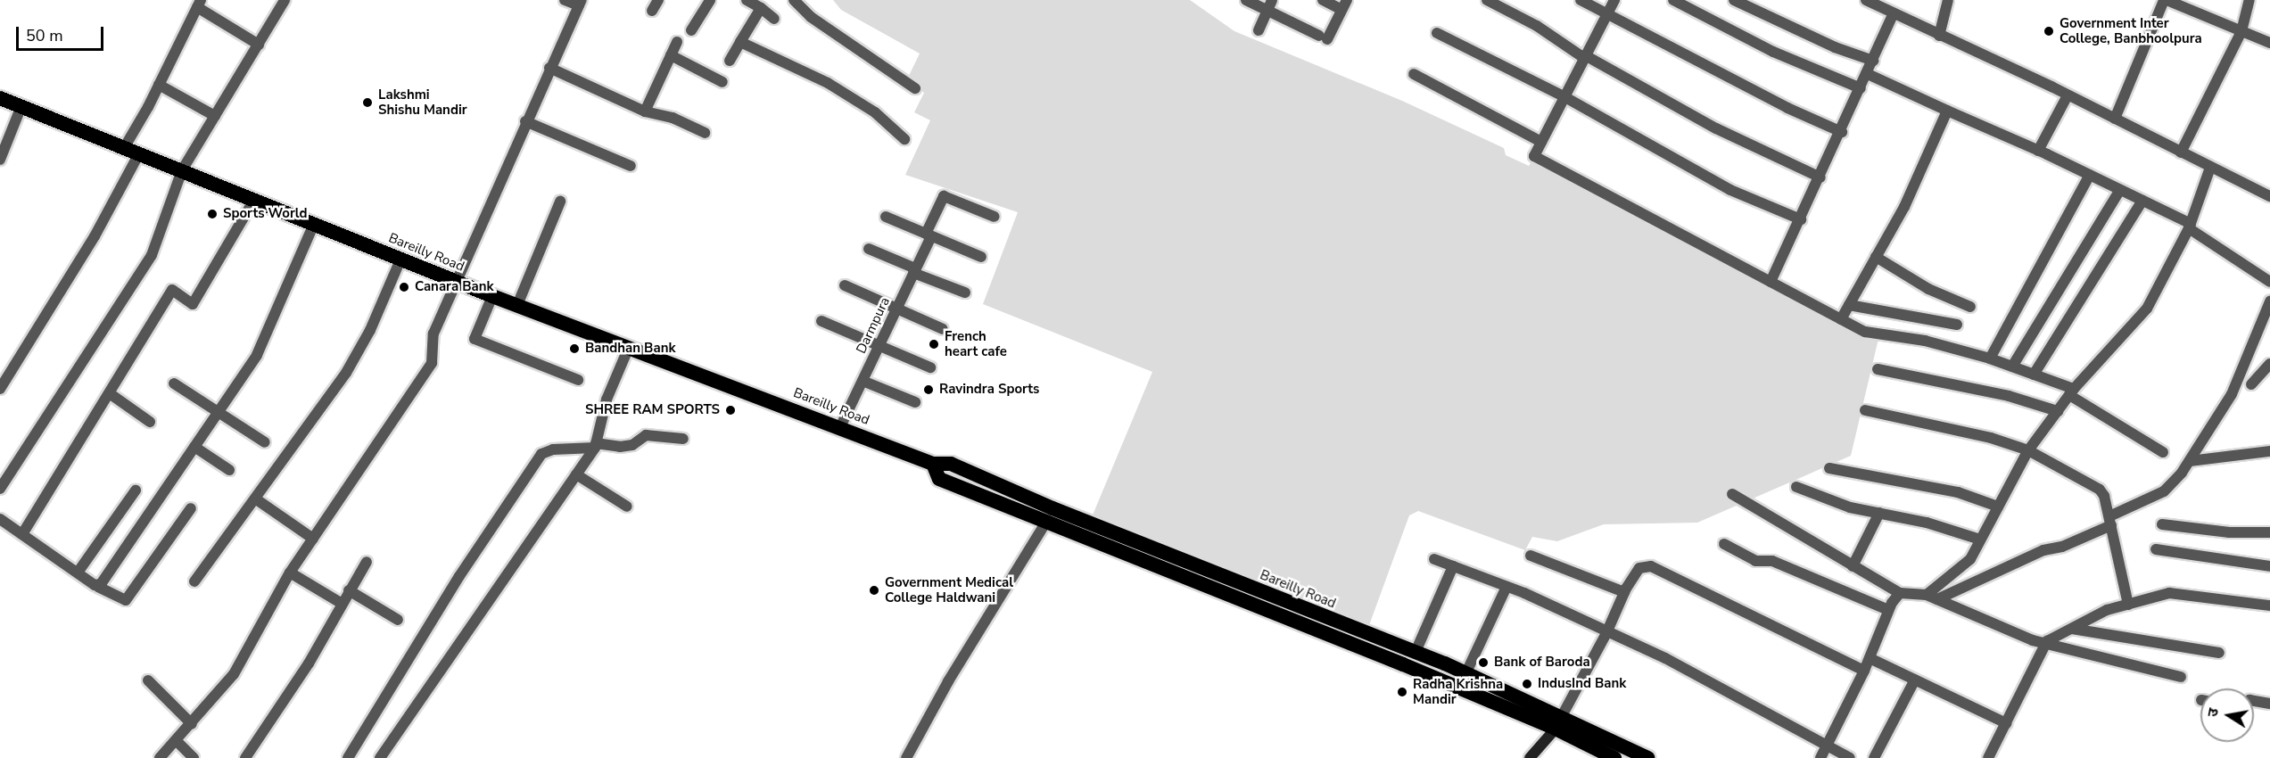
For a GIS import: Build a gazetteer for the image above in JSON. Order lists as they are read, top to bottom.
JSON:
{
  "streets": {
    "highway": ["Bareilly Road"],
    "street": ["Darmpura"]
  },
  "crossings": [
    ["Bareilly Road", "Darmpura"]
  ],
  "places": [
    "Government Inter College, Banbhoolpura",
    "Lakshmi Shishu Mandir",
    "Sports World",
    "Canara Bank",
    "French heart cafe",
    "Bandhan Bank",
    "Ravindra Sports",
    "SHREE RAM SPORTS",
    "Government Medical College Haldwani",
    "Bank of Baroda",
    "IndusInd Bank",
    "Radha Krishna Mandir"
  ],
  "scale_bar": "50 m",
  "north": "left"
}
